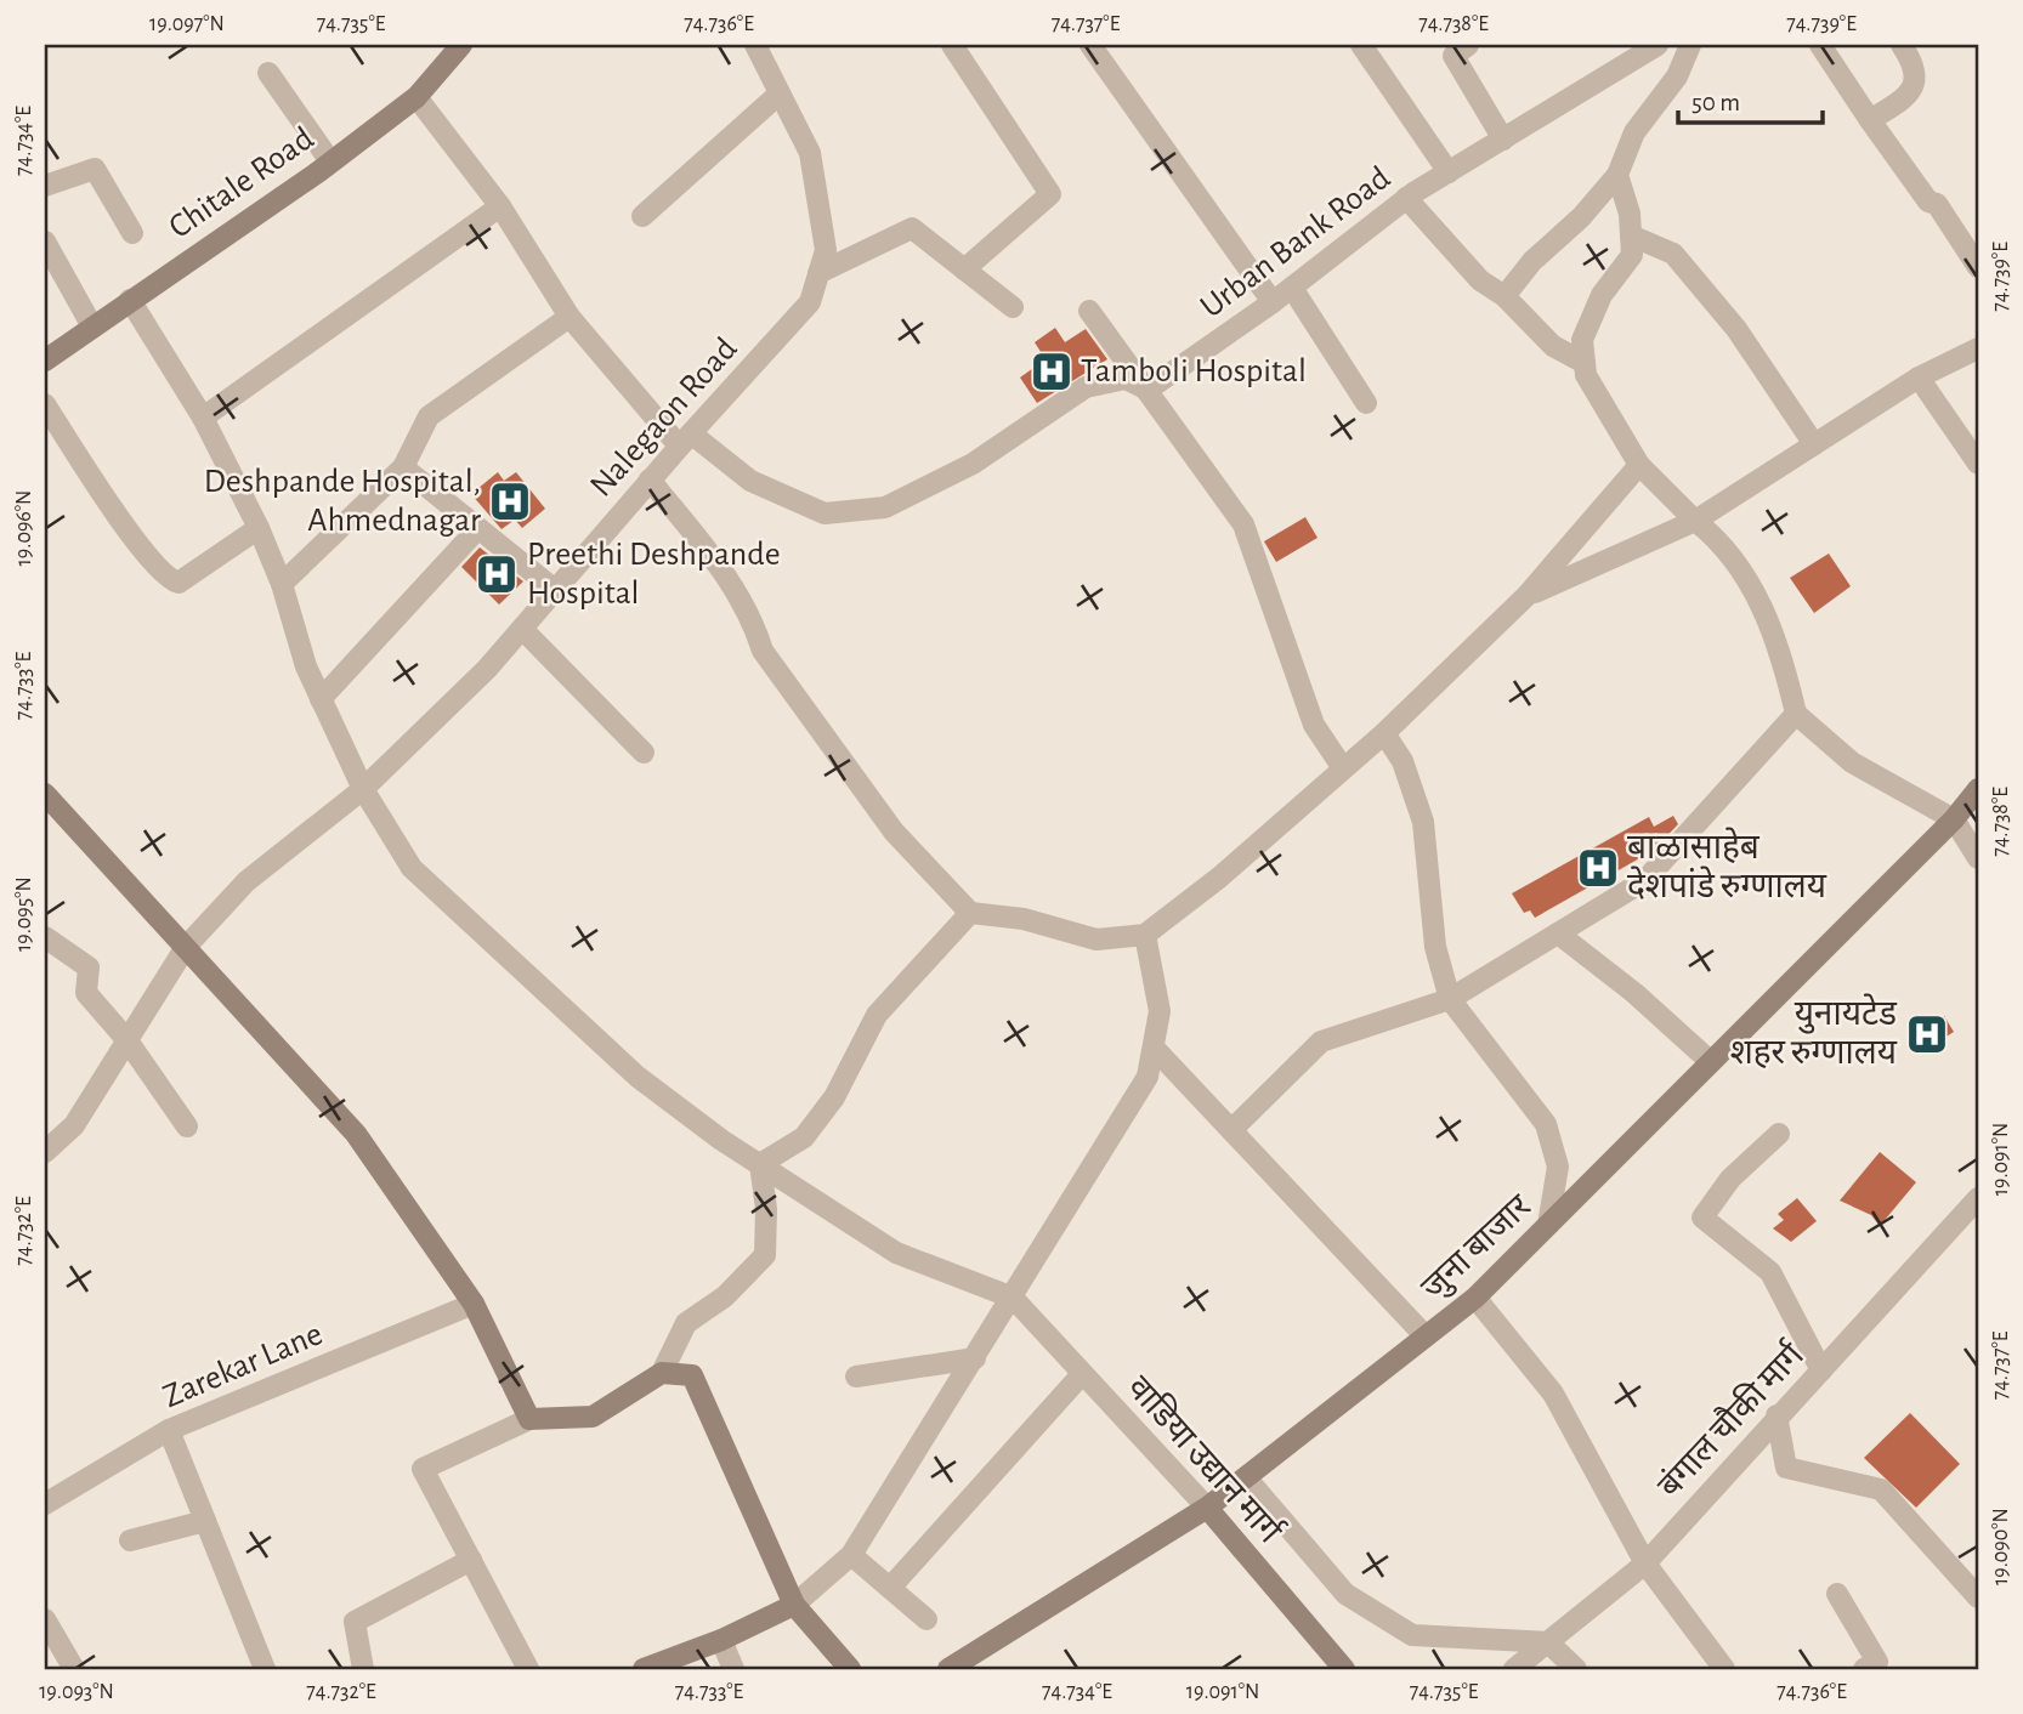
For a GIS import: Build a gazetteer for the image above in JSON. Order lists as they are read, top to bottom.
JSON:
{
  "streets": {
    "street": [
      "Chitale Road",
      "Urban Bank Road",
      "Nalegaon Road",
      "जुना बाजार",
      "Zarekar Lane",
      "बंगाल चौकी मार्ग",
      "वाडिया उद्यान मार्ग"
    ]
  },
  "crossings": [
    ["जुना बाजार", "वाडिया उद्यान मार्ग"]
  ],
  "places": {
    "hospital": [
      "Tamboli Hospital",
      "Deshpande Hospital, Ahmednagar",
      "Preethi Deshpande Hospital",
      "बाळासाहेब देशपांडे रुग्णालय",
      "युनायटेड शहर रुग्णालय"
    ]
  },
  "scale_bar": "50 m",
  "coordinates": [
    "19.097°N",
    "74.735°E",
    "74.736°E",
    "74.737°E",
    "74.738°E",
    "74.739°E",
    "74.734°E",
    "19.096°N",
    "74.733°E",
    "19.095°N",
    "19.091°N",
    "74.732°E",
    "19.090°N",
    "19.093°N"
  ]
}
